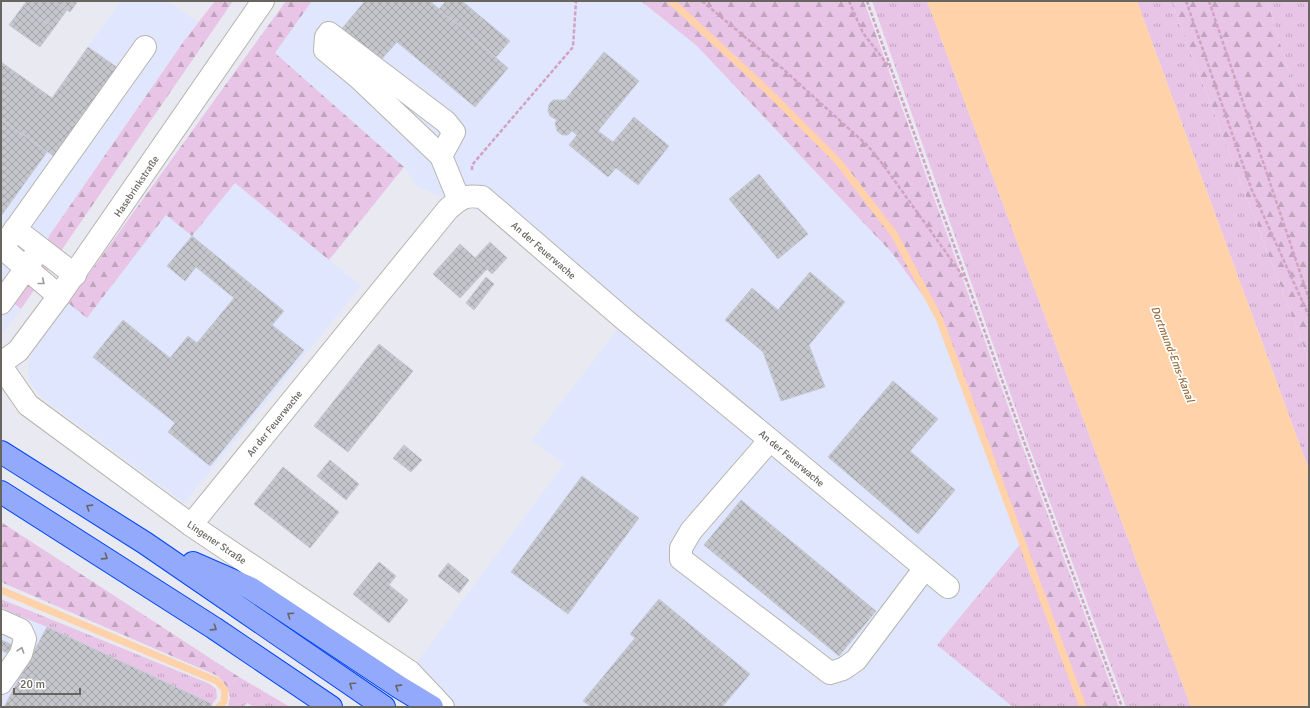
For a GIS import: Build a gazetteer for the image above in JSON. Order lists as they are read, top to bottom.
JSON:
{
  "streets": {
    "street": ["Hasebrinkstraße", "An der Feuerwache", "Lingener Straße"]
  },
  "crossings": [
    ["Hasebrinkstraße", "Lingener Straße"],
    ["An der Feuerwache", "Lingener Straße"]
  ],
  "water": ["Dortmund-Ems-Kanal"],
  "scale_bar": "20 m"
}
